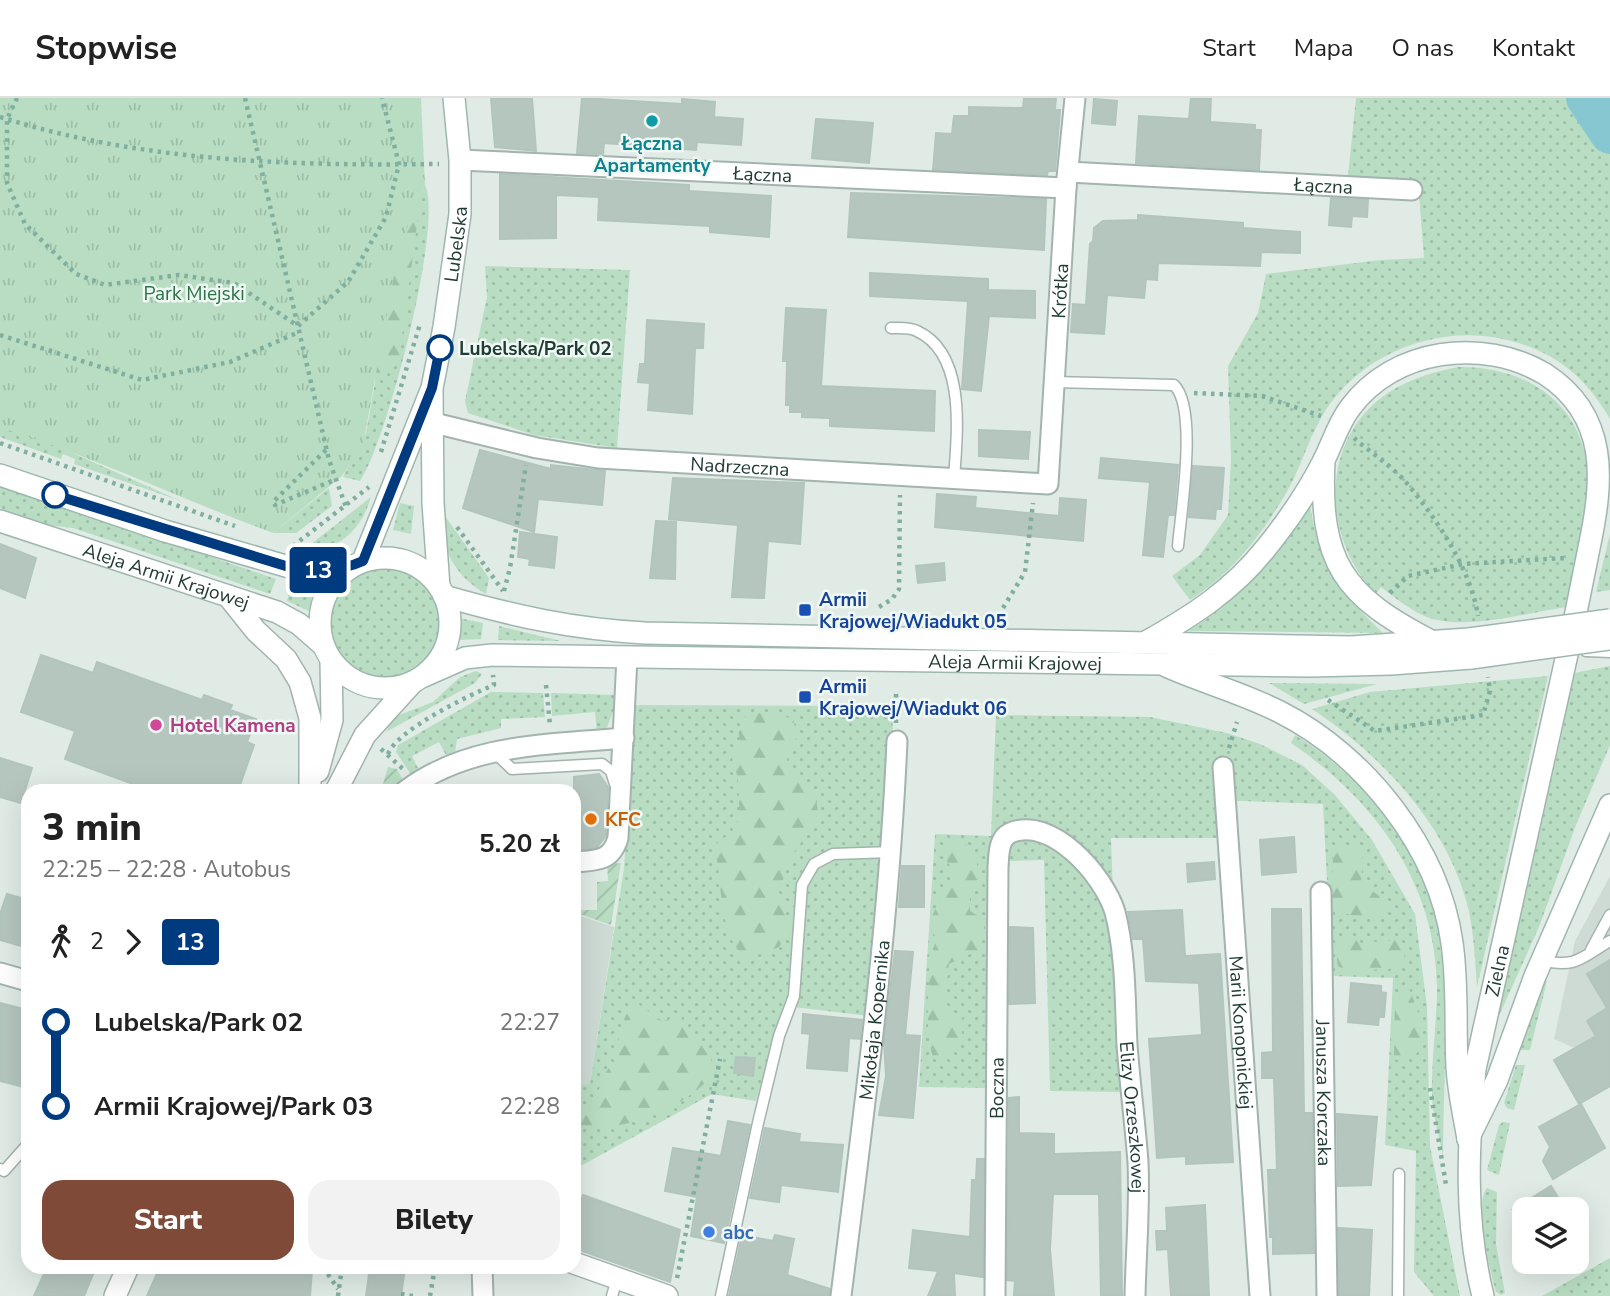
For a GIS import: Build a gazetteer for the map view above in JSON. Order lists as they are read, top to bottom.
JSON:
{
  "streets": {
    "main road": ["Lubelska", "Aleja Armii Krajowej", "Zielna"],
    "street": [
      "Łączna",
      "Krótka",
      "Nadrzeczna",
      "Mikołaja Kopernika",
      "Marii Konopnickiej",
      "Boczna",
      "Janusza Korczaka",
      "Elizy Orzeszkowej"
    ]
  },
  "crossings": [
    ["Łączna", "Lubelska"],
    ["Łączna", "Krótka"],
    ["Lubelska", "Nadrzeczna"],
    ["Lubelska", "Aleja Armii Krajowej"],
    ["Krótka", "Nadrzeczna"],
    ["Boczna", "Elizy Orzeszkowej"]
  ],
  "parks": ["Park Miejski"],
  "places": {
    "other": [
      "Łączna Apartamenty",
      "Lubelska/Park 02",
      "Hotel Kamena",
      "KFC",
      "abc"
    ],
    "transit": ["Armii Krajowej/Wiadukt 05", "Armii Krajowej/Wiadukt 06"]
  },
  "lines": ["bus line 13"],
  "page": {
    "header": "Stopwise",
    "nav": [
      "Start",
      "Mapa",
      "O nas",
      "Kontakt"
    ],
    "on_map": "13",
    "heading": ["3 min", "22:25 – 22:28 · Autobus", "5.20 zł"],
    "legs": ["2", "13"],
    "list": [
      {
        "name": "Lubelska/Park 02",
        "value": "22:27"
      },
      {
        "name": "Armii Krajowej/Park 03",
        "value": "22:28"
      }
    ],
    "buttons": ["Start", "Bilety"]
  }
}
